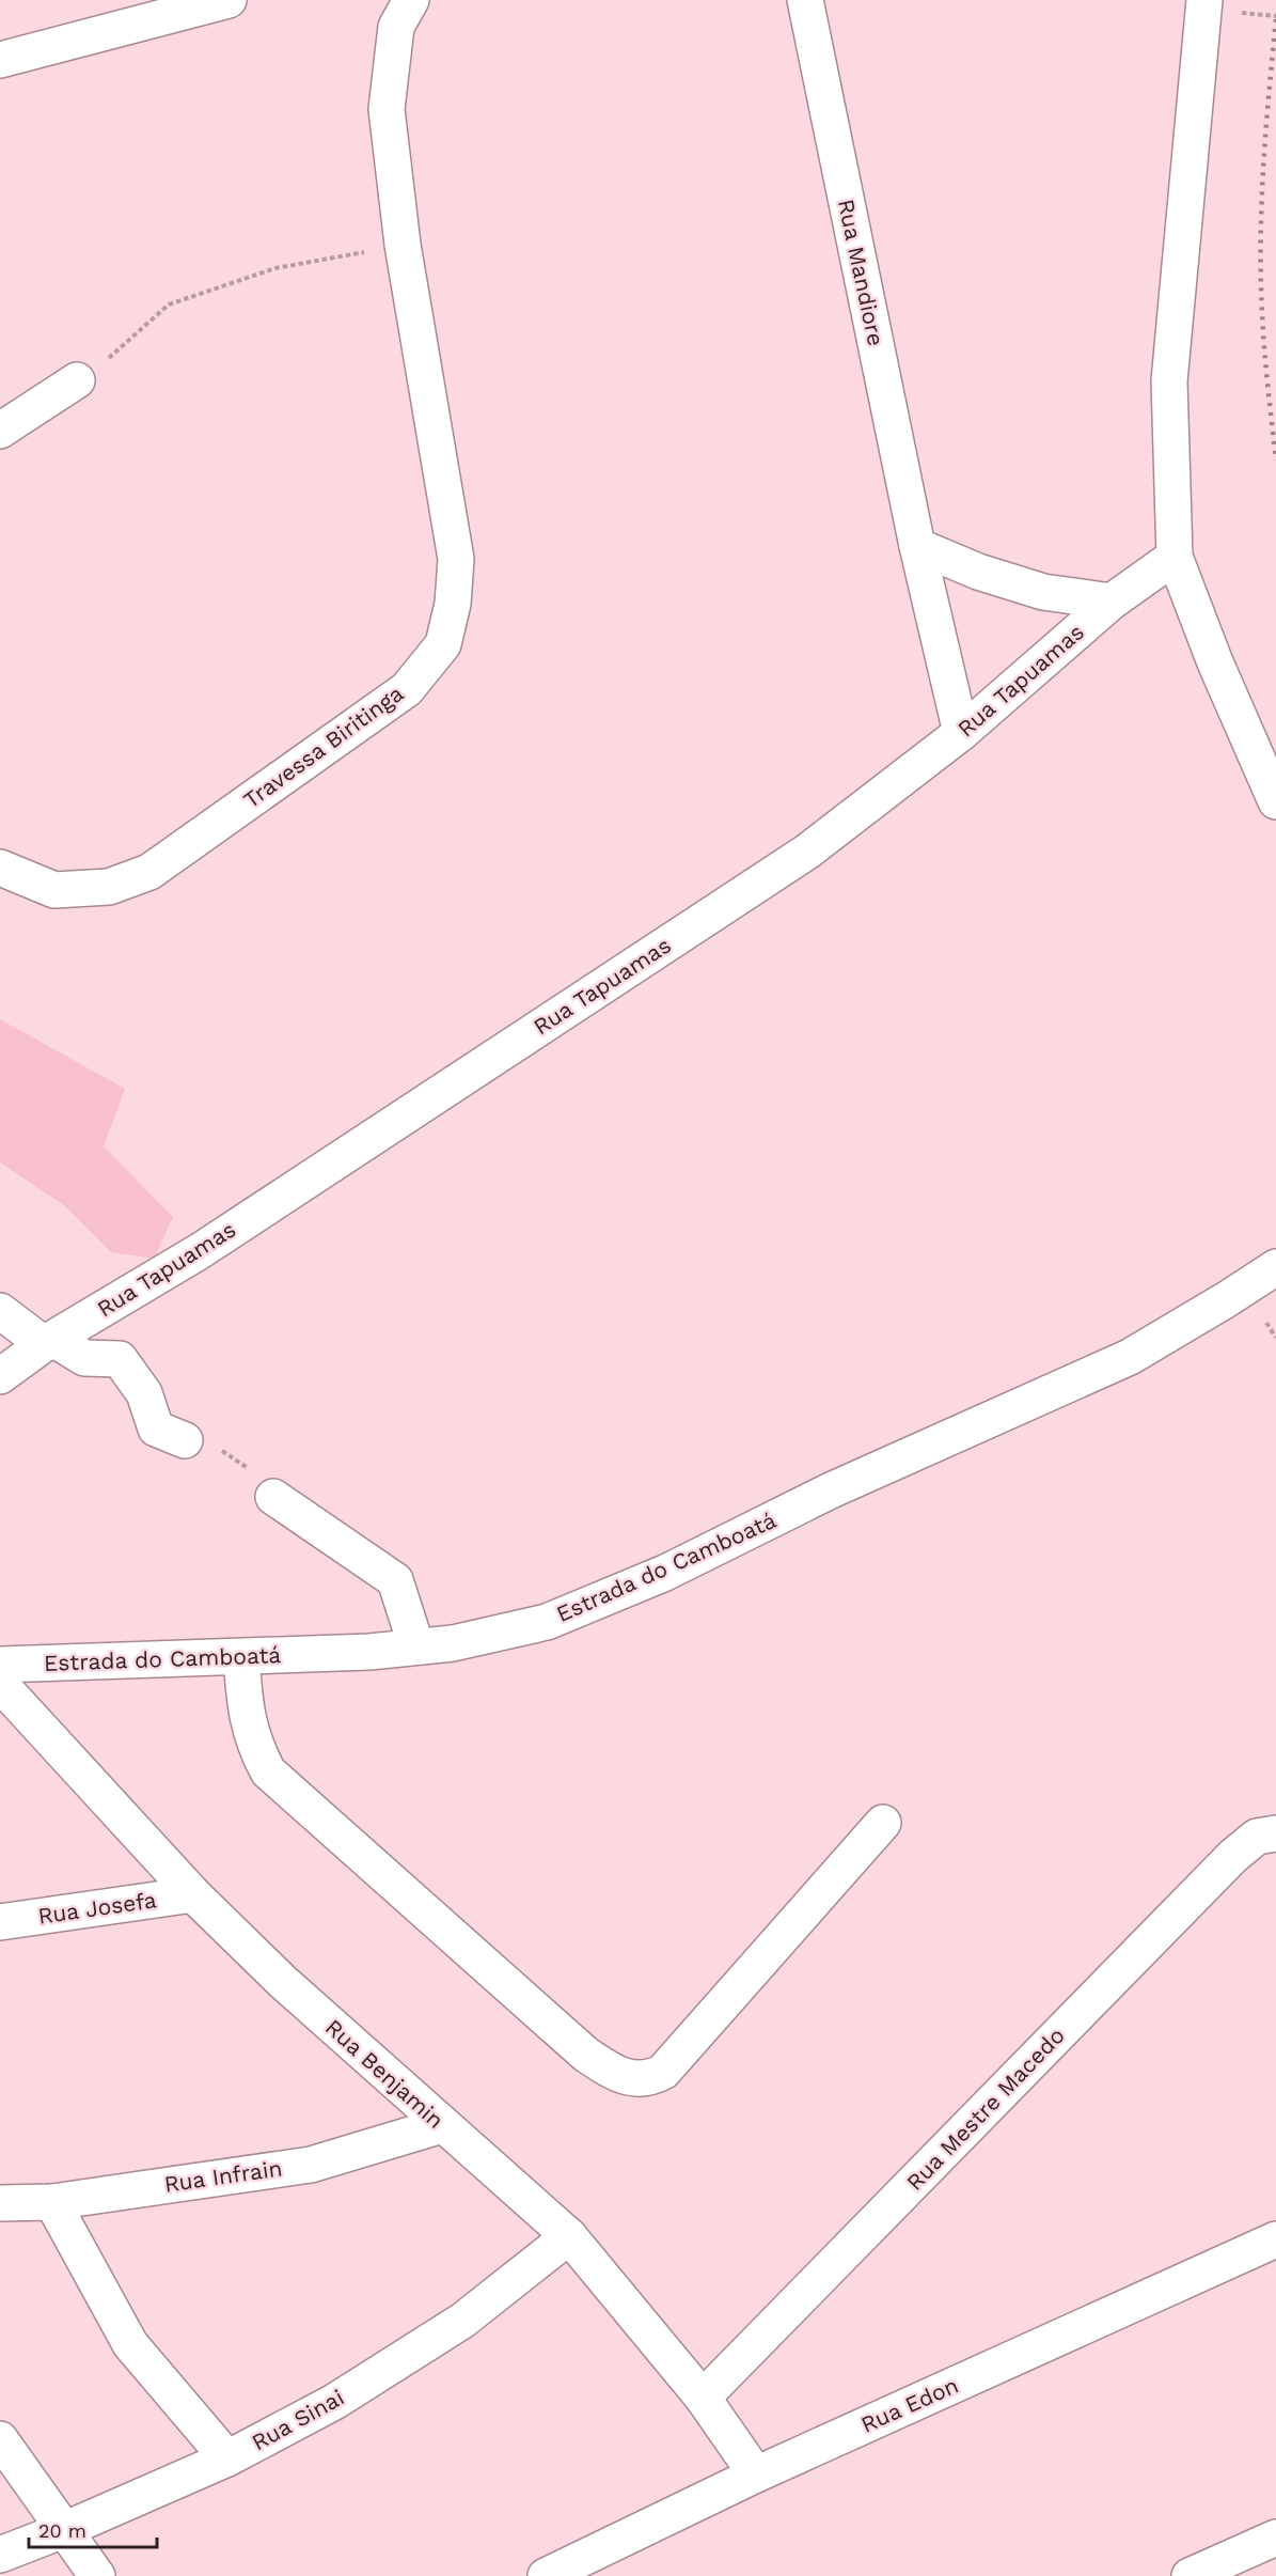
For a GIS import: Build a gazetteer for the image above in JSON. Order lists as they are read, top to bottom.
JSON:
{
  "streets": {
    "street": [
      "Rua Mandiore",
      "Rua Tapuamas",
      "Travessa Biritinga",
      "Estrada do Camboatá",
      "Rua Josefa",
      "Rua Benjamin",
      "Rua Mestre Macedo",
      "Rua Infrain",
      "Rua Edon",
      "Rua Sinai"
    ]
  },
  "crossings": [
    ["Rua Mandiore", "Rua Tapuamas"],
    ["Rua Josefa", "Rua Benjamin"],
    ["Rua Benjamin", "Rua Mestre Macedo"],
    ["Rua Benjamin", "Rua Infrain"],
    ["Rua Benjamin", "Rua Edon"],
    ["Rua Benjamin", "Rua Sinai"]
  ],
  "scale_bar": "20 m"
}
